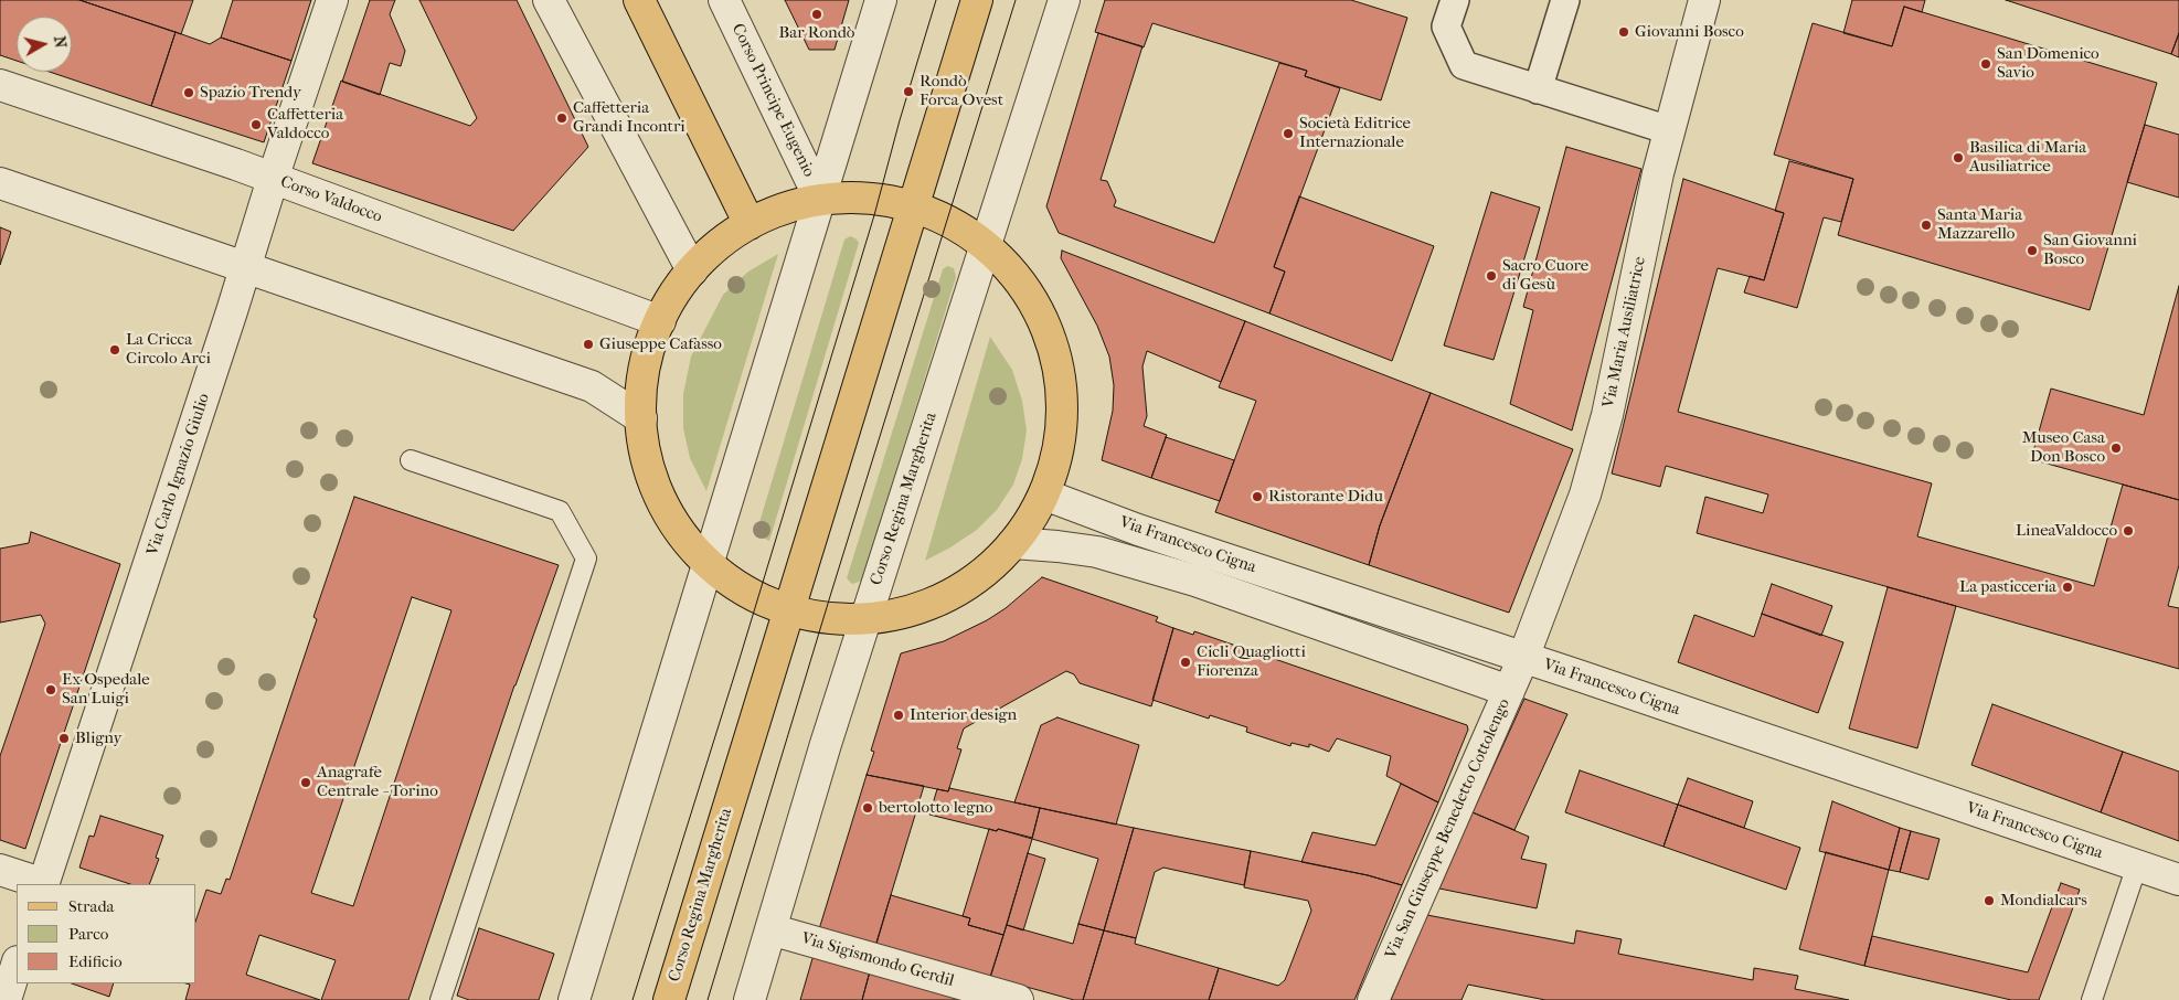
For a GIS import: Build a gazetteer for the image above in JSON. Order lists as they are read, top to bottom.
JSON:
{
  "streets": {
    "main road": ["Corso Regina Margherita"],
    "street": [
      "Corso Principe Eugenio",
      "Corso Valdocco",
      "Via Maria Ausiliatrice",
      "Via Carlo Ignazio Giulio",
      "Via Francesco Cigna",
      "Via San Giuseppe Benedetto Cottolengo",
      "Via Sigismondo Gerdil"
    ]
  },
  "crossings": [
    ["Corso Valdocco", "Via Carlo Ignazio Giulio"],
    ["Via Maria Ausiliatrice", "Via Francesco Cigna"],
    ["Via Maria Ausiliatrice", "Via San Giuseppe Benedetto Cottolengo"],
    ["Corso Regina Margherita", "Via Sigismondo Gerdil"],
    ["Via Francesco Cigna", "Via San Giuseppe Benedetto Cottolengo"]
  ],
  "places": [
    "Bar Rondò",
    "Giovanni Bosco",
    "San Domenico Savio",
    "Rondò Forca Ovest",
    "Spazio Trendy",
    "Caffetteria Grandi Incontri",
    "Caffetteria Valdocco",
    "Società Editrice Internazionale",
    "Basilica di Maria Ausiliatrice",
    "Santa Maria Mazzarello",
    "San Giovanni Bosco",
    "Sacro Cuore di Gesù",
    "Giuseppe Cafasso",
    "La Cricca Circolo Arci",
    "Museo Casa Don Bosco",
    "Ristorante Didu",
    "LineaValdocco",
    "La pasticceria",
    "Cicli Quagliotti Fiorenza",
    "Ex Ospedale San Luigi",
    "Interior design",
    "Bligny",
    "Anagrafe Centrale - Torino",
    "bertolotto legno",
    "Mondialcars"
  ],
  "legend": ["Strada", "Parco", "Edificio"],
  "north": "right"
}
